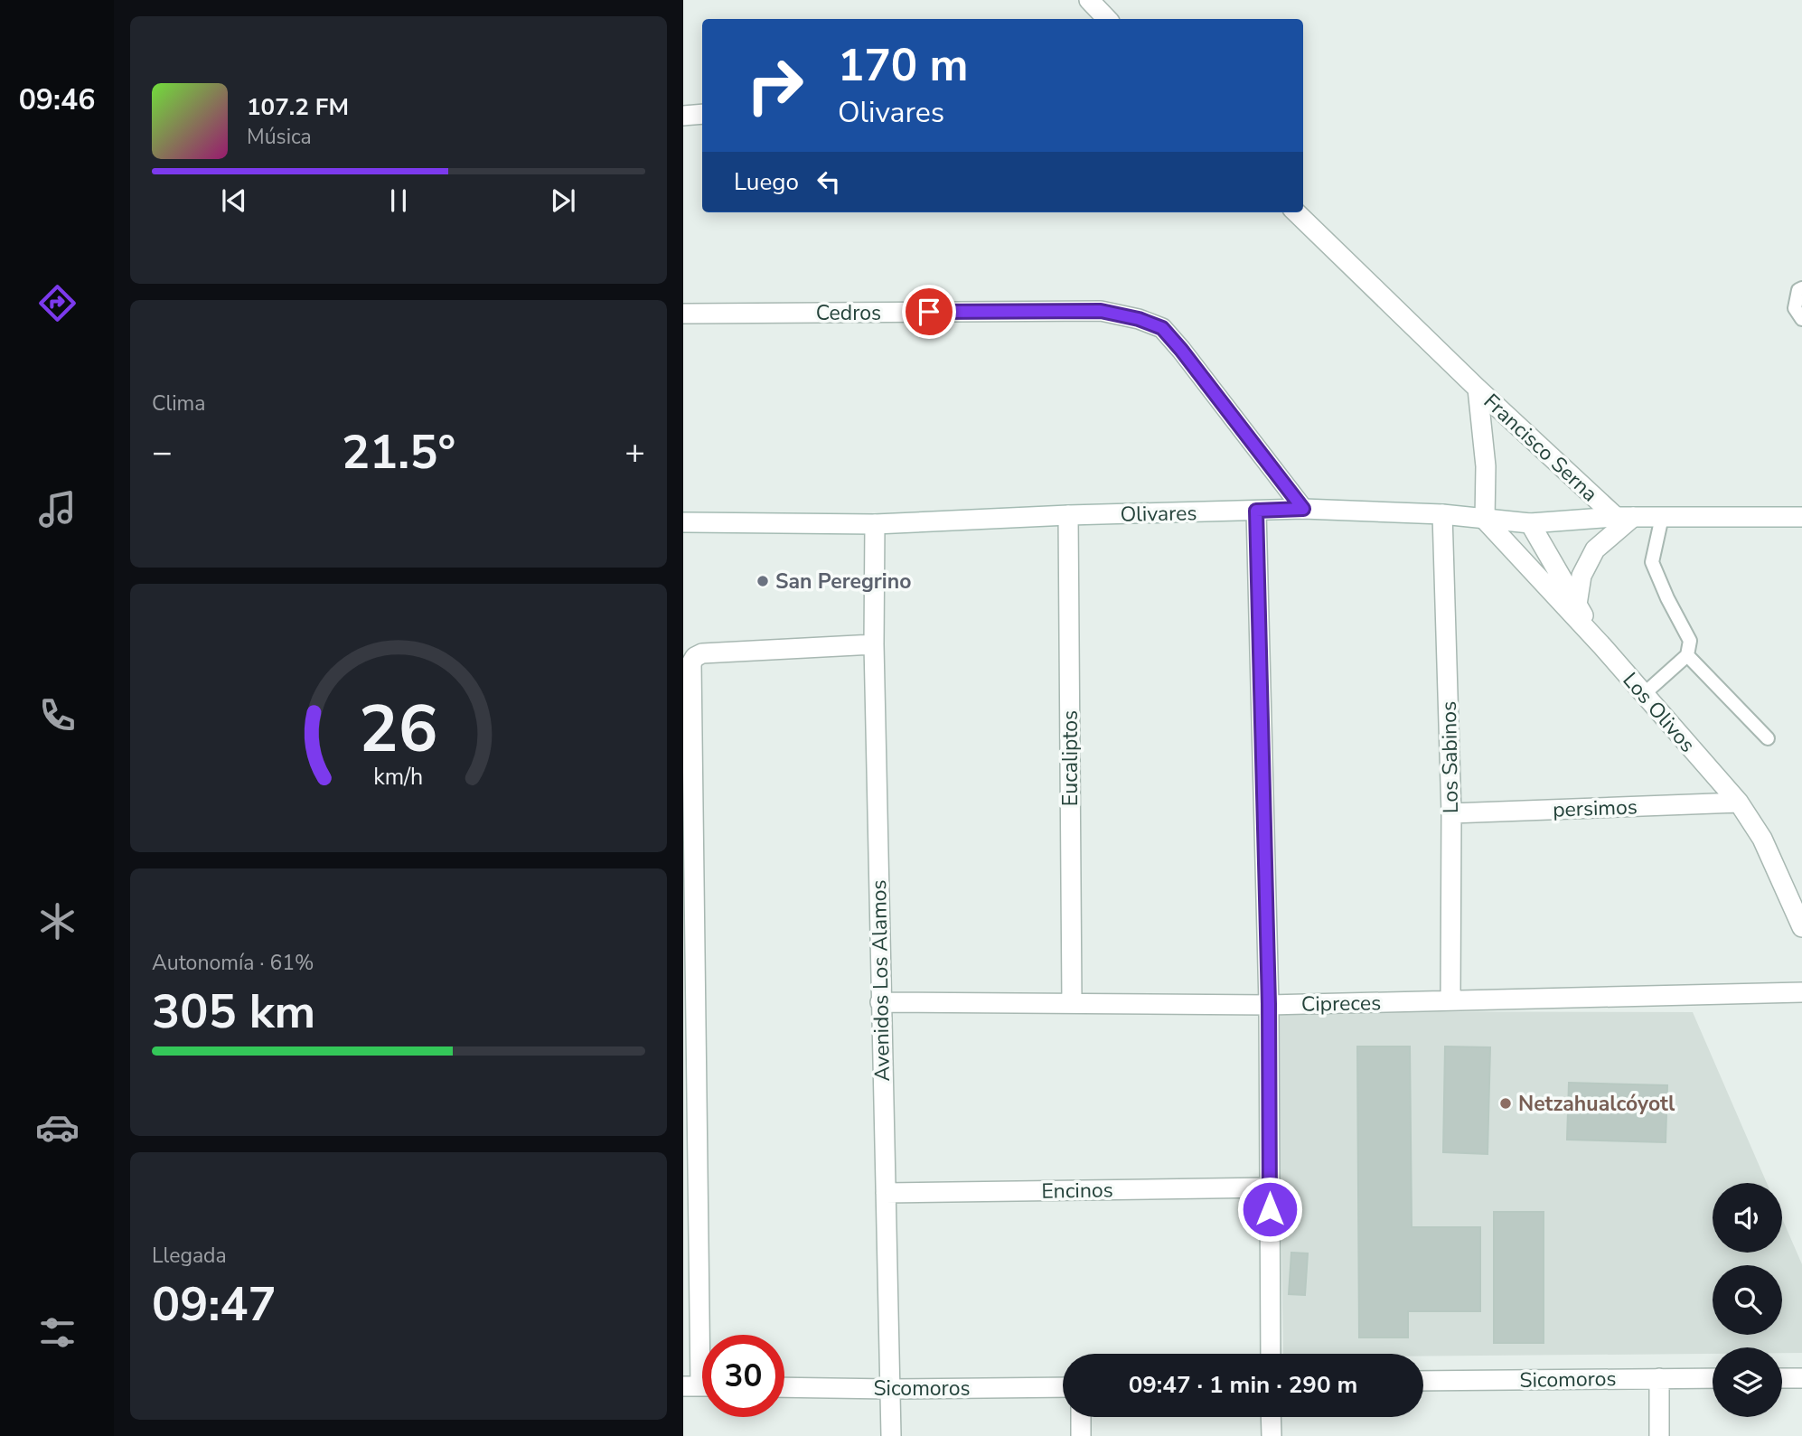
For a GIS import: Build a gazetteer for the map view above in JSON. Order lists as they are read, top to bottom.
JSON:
{
  "streets": {
    "street": [
      "Cedros",
      "Francisco Serna",
      "Olivares",
      "Los Olivos",
      "Los Sabinos",
      "Eucaliptos",
      "persimos",
      "Avenidos Los Alamos",
      "Cipreces",
      "Encinos",
      "Sicomoros"
    ]
  },
  "crossings": [
    ["Cedros", "Olivares"],
    ["Francisco Serna", "Olivares"],
    ["Francisco Serna", "Los Olivos"],
    ["Olivares", "Los Olivos"],
    ["Olivares", "Los Sabinos"],
    ["Olivares", "Eucaliptos"],
    ["Olivares", "Avenidos Los Alamos"],
    ["Los Olivos", "persimos"],
    ["Los Sabinos", "persimos"],
    ["Los Sabinos", "Cipreces"],
    ["Eucaliptos", "Cipreces"],
    ["Avenidos Los Alamos", "Cipreces"],
    ["Avenidos Los Alamos", "Encinos"],
    ["Avenidos Los Alamos", "Sicomoros"]
  ],
  "places": ["San Peregrino", "Netzahualcóyotl"],
  "page": {
    "tabs": "09:46",
    "turn": ["170 m", "Olivares"],
    "song": ["107.2 FM", "Música"],
    "then": "Luego",
    "tile": [
      "Clima",
      ["Autonomía · 61%", "305 km"],
      ["Llegada", "09:47"]
    ],
    "heat": ["−", "21.5°", "+"],
    "limit": "30",
    "trip": "09:47 · 1 min · 290 m",
    "gauge": ["26", "km/h"]
  }
}
